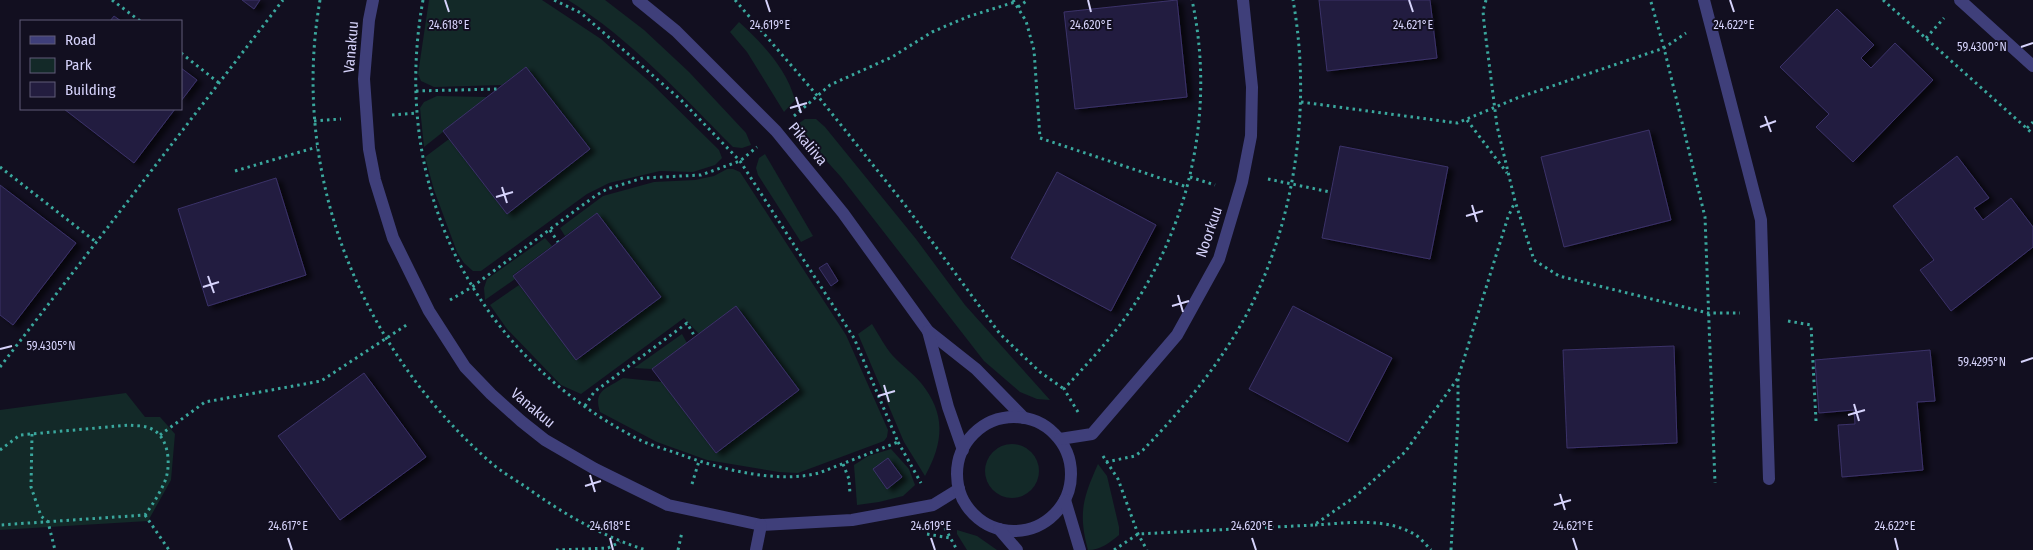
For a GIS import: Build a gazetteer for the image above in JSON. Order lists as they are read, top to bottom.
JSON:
{
  "streets": {
    "street": ["Vanakuu", "Pikaliiva", "Noorkuu"]
  },
  "legend": ["Road", "Park", "Building"],
  "coordinates": [
    "24.620°E",
    "24.618°E",
    "24.619°E",
    "24.621°E",
    "24.622°E",
    "59.4300°N",
    "59.4305°N",
    "59.4295°N",
    "24.617°E"
  ]
}
